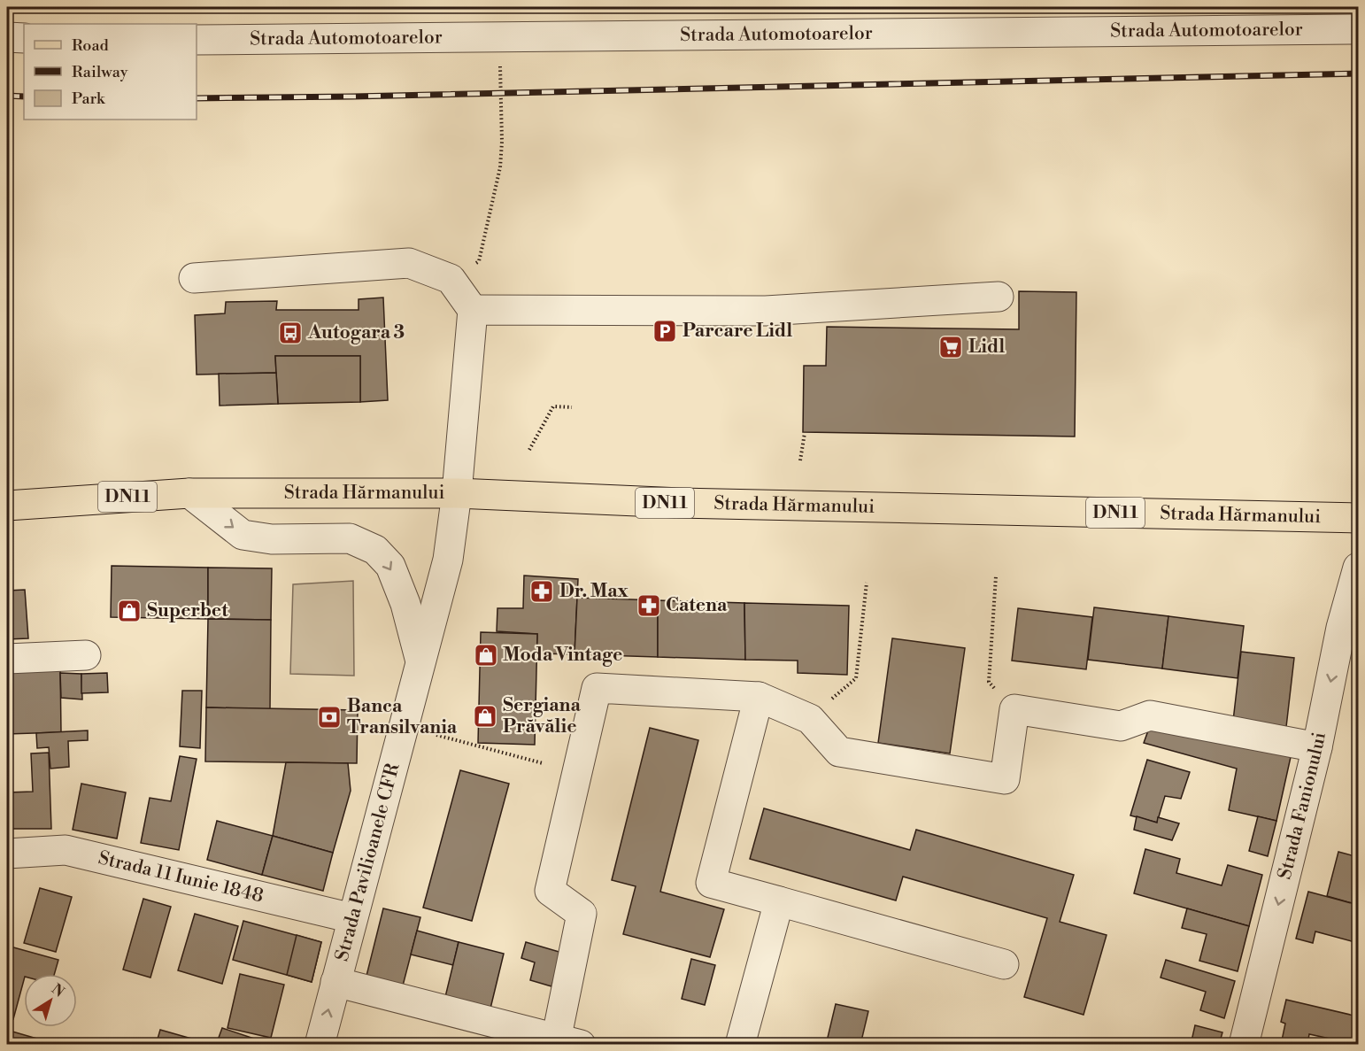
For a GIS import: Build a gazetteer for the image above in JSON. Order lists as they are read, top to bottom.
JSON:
{
  "streets": {
    "main road": ["Strada Hărmanului", "DN11"],
    "street": [
      "Strada Automotoarelor",
      "Strada Fanionului",
      "Strada Pavilioanele CFR",
      "Strada 11 Iunie 1848"
    ]
  },
  "crossings": [
    ["Strada Hărmanului", "Strada Pavilioanele CFR"],
    ["Strada Pavilioanele CFR", "Strada 11 Iunie 1848"]
  ],
  "one_way": ["Strada Fanionului"],
  "places": {
    "parking": ["Parcare Lidl"],
    "bus stop": ["Autogara 3"],
    "supermarket": ["Lidl"],
    "pharmacy": ["Dr. Max", "Catena"],
    "shop": ["Superbet", "Moda Vintage", "Sergiana Prăvălie"],
    "bank": ["Banca Transilvania"]
  },
  "legend": ["Road", "Railway", "Park"],
  "north": "top right"
}
